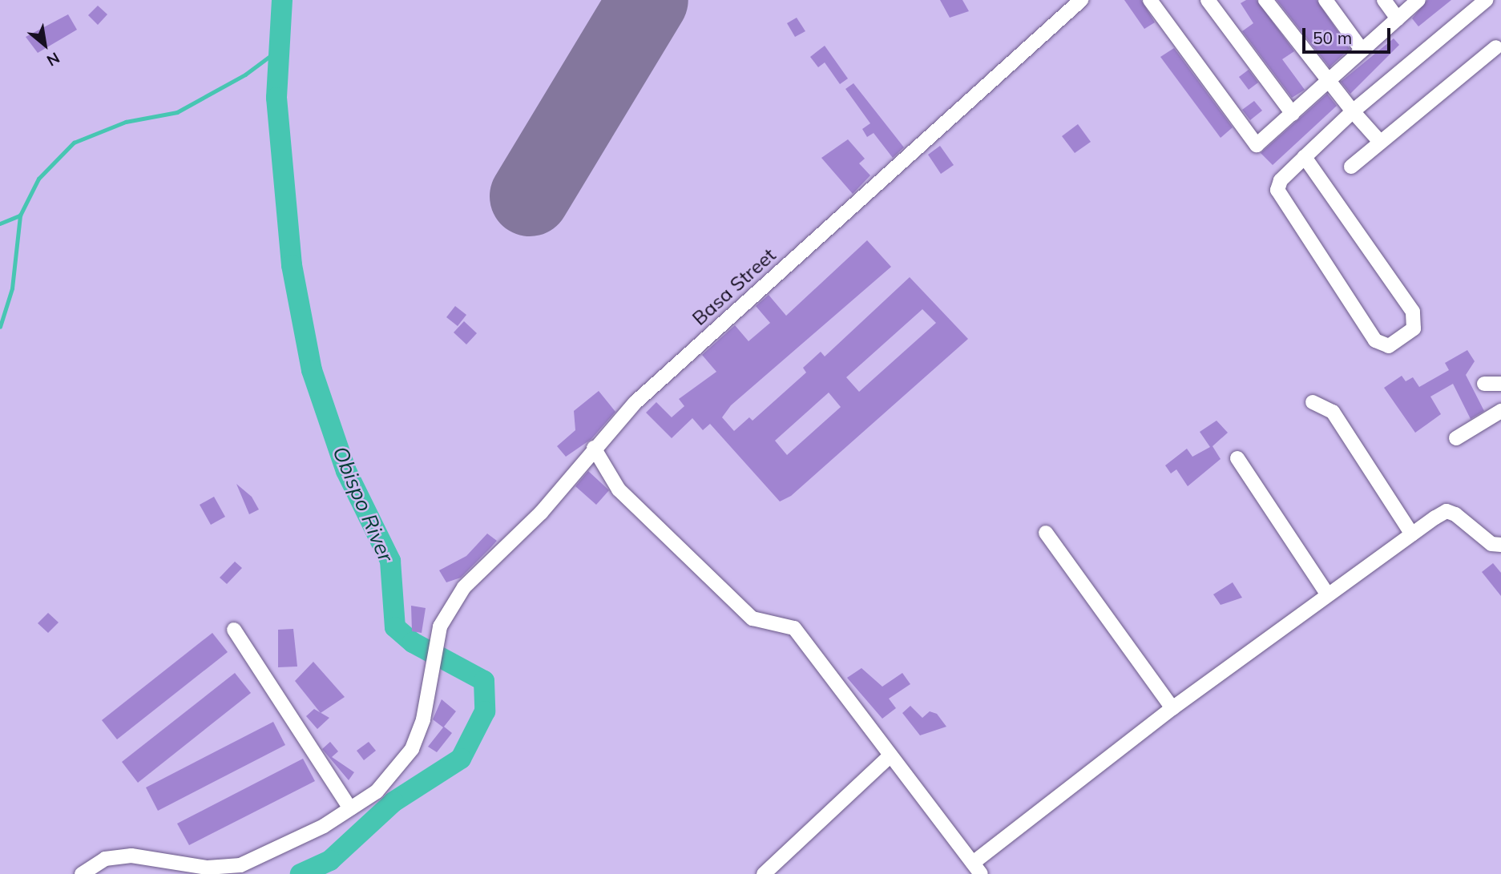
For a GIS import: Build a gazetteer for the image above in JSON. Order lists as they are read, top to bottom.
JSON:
{
  "streets": {
    "street": ["Basa Street"]
  },
  "water": ["Obispo River"],
  "scale_bar": "50 m",
  "north": "bottom right"
}
